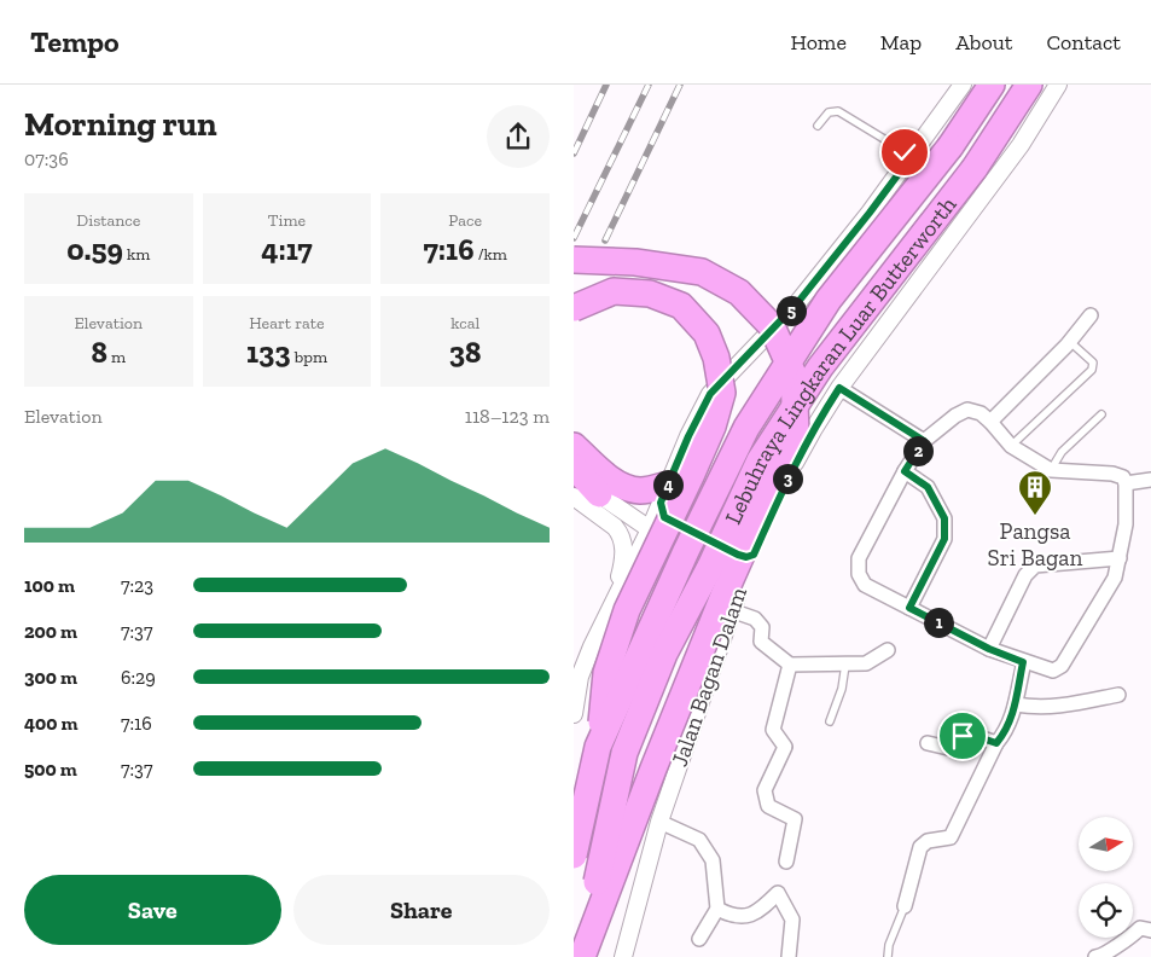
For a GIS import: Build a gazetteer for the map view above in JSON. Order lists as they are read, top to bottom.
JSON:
{
  "streets": {
    "highway": ["Lebuhraya Lingkaran Luar Butterworth"],
    "street": ["Jalan Bagan Dalam"]
  },
  "places": {
    "building": ["Pangsa Sri Bagan"]
  },
  "north": "right",
  "page": {
    "header": "Tempo",
    "nav": [
      "Home",
      "Map",
      "About",
      "Contact"
    ],
    "heading": ["Morning run", "07:36"],
    "stats": [
      ["Distance", "0.59 km"],
      ["Time", "4:17"],
      ["Pace", "7:16 /km"],
      ["Elevation", "8 m"],
      ["Heart rate", "133 bpm"],
      ["kcal", "38"]
    ],
    "pins": [
      "5",
      "2",
      "3",
      "4",
      "1"
    ],
    "chart": ["Elevation", "118–123 m"],
    "list": [
      {
        "name": "100 m",
        "note": "7:23"
      },
      {
        "name": "200 m",
        "note": "7:37"
      },
      {
        "name": "300 m",
        "note": "6:29"
      },
      {
        "name": "400 m",
        "note": "7:16"
      },
      {
        "name": "500 m",
        "note": "7:37"
      }
    ],
    "buttons": ["Save", "Share"]
  }
}
